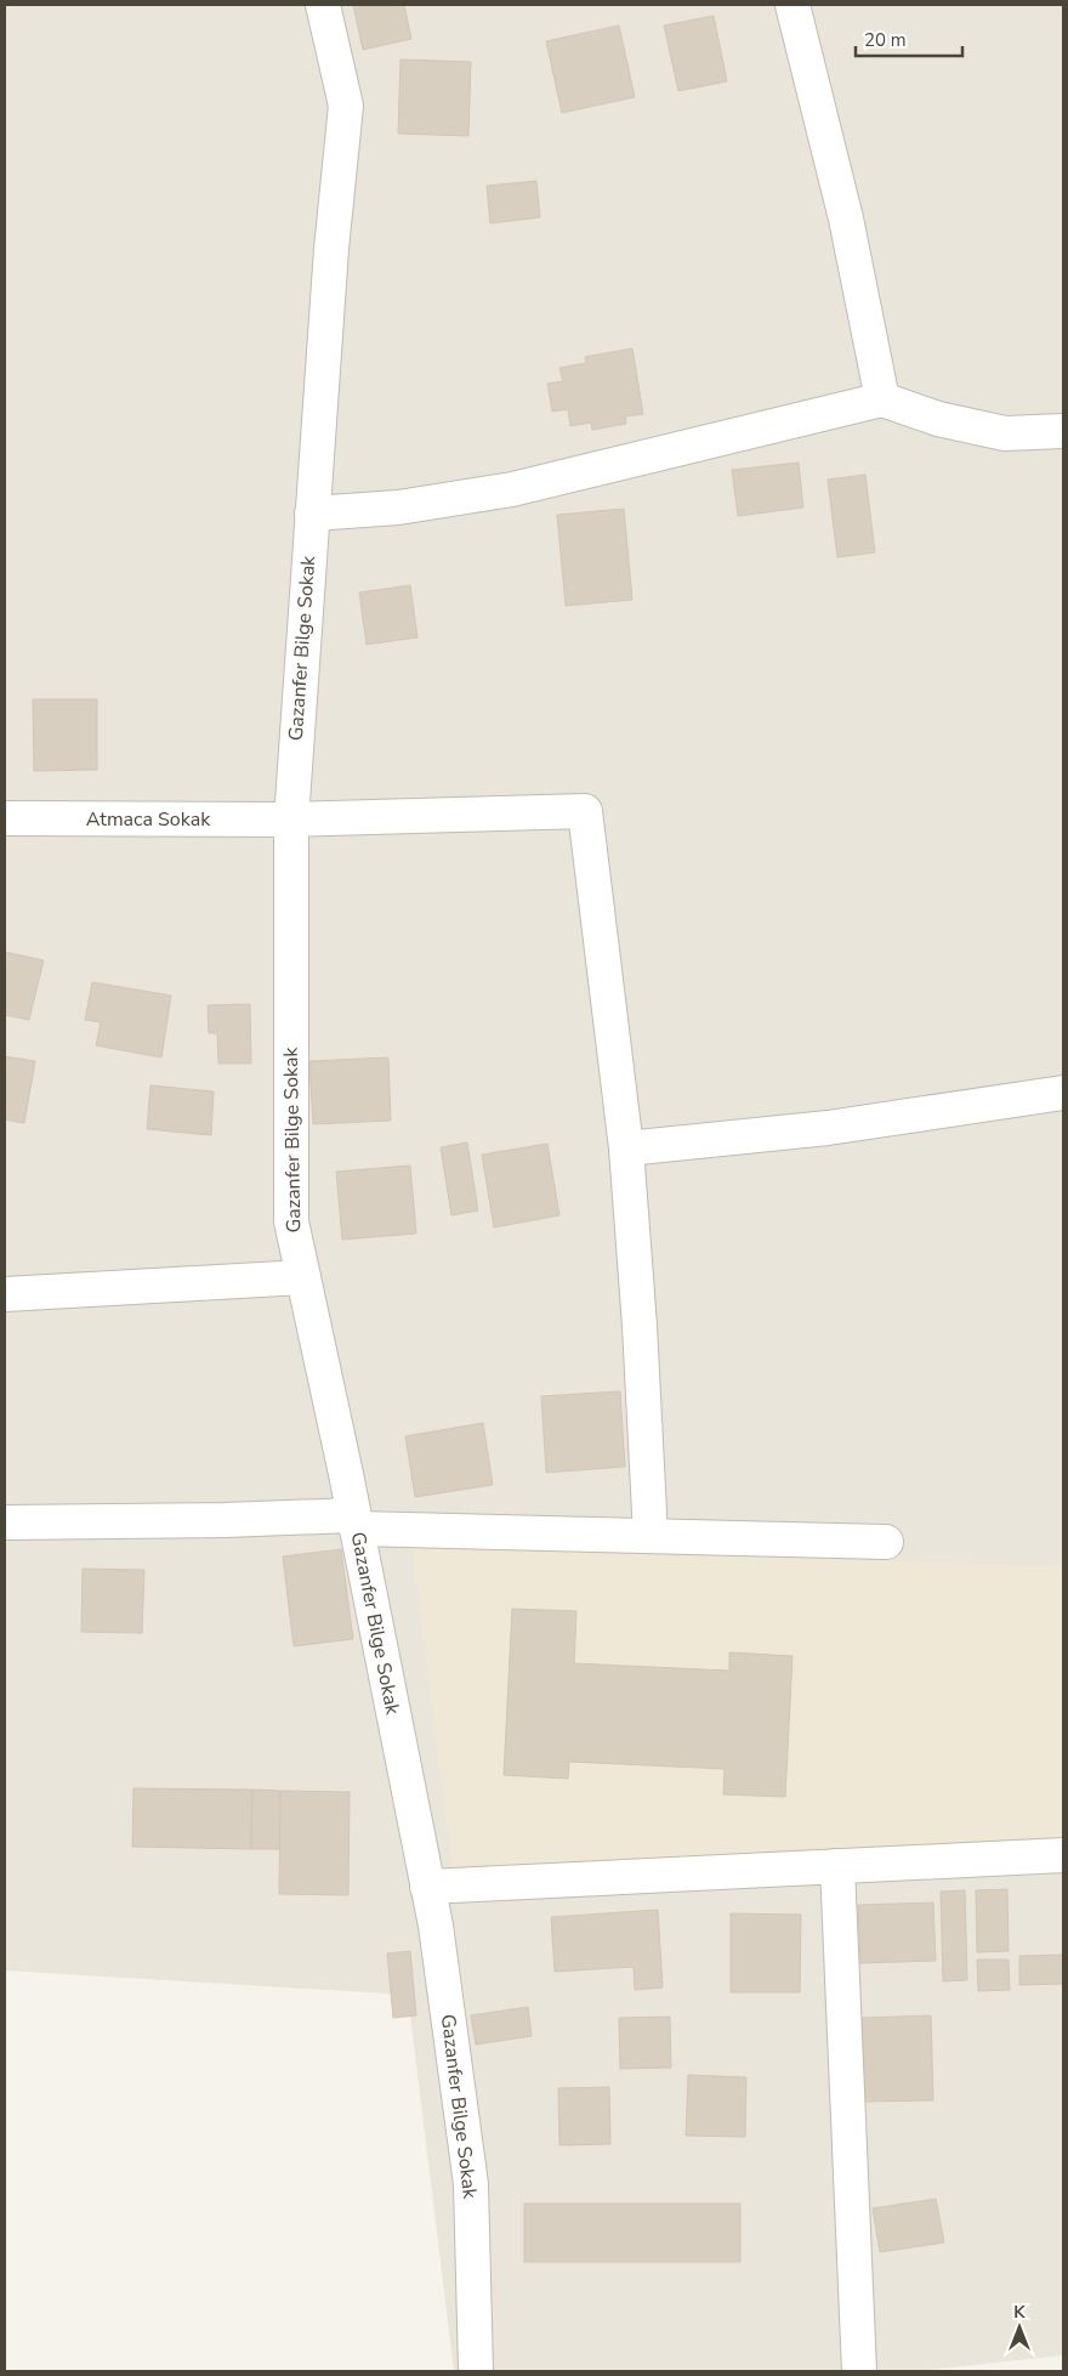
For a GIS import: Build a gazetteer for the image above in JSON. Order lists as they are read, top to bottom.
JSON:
{
  "streets": {
    "street": ["Gazanfer Bilge Sokak", "Atmaca Sokak"]
  },
  "crossings": [
    ["Gazanfer Bilge Sokak", "Atmaca Sokak"]
  ],
  "scale_bar": "20 m",
  "north": "top"
}
